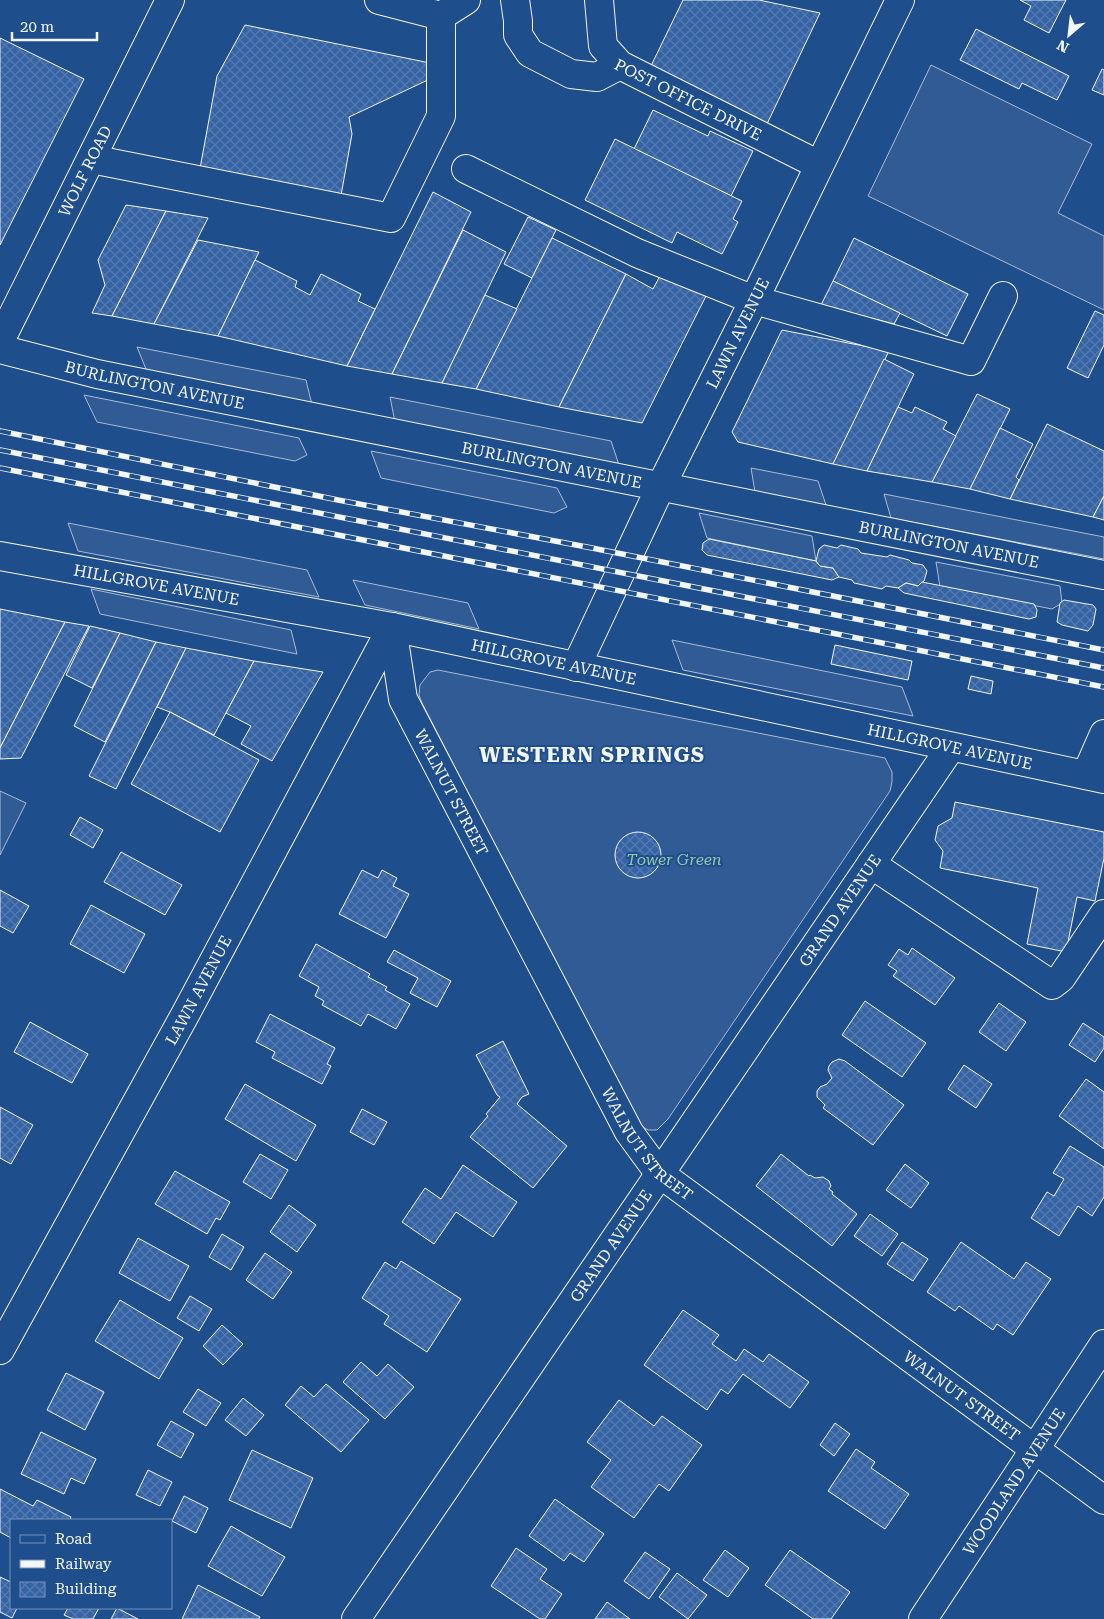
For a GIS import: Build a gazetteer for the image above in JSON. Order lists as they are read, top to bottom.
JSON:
{
  "streets": {
    "street": [
      "POST OFFICE DRIVE",
      "WOLF ROAD",
      "LAWN AVENUE",
      "BURLINGTON AVENUE",
      "HILLGROVE AVENUE",
      "WALNUT STREET",
      "GRAND AVENUE",
      "WOODLAND AVENUE"
    ]
  },
  "crossings": [
    ["POST OFFICE DRIVE", "LAWN AVENUE"],
    ["LAWN AVENUE", "BURLINGTON AVENUE"],
    ["LAWN AVENUE", "HILLGROVE AVENUE"],
    ["LAWN AVENUE", "WALNUT STREET"],
    ["HILLGROVE AVENUE", "WALNUT STREET"],
    ["HILLGROVE AVENUE", "GRAND AVENUE"],
    ["WALNUT STREET", "GRAND AVENUE"],
    ["WALNUT STREET", "WOODLAND AVENUE"]
  ],
  "districts": ["WESTERN SPRINGS"],
  "parks": ["Tower Green"],
  "legend": ["Road", "Railway", "Building"],
  "scale_bar": "20 m",
  "north": "bottom left"
}
